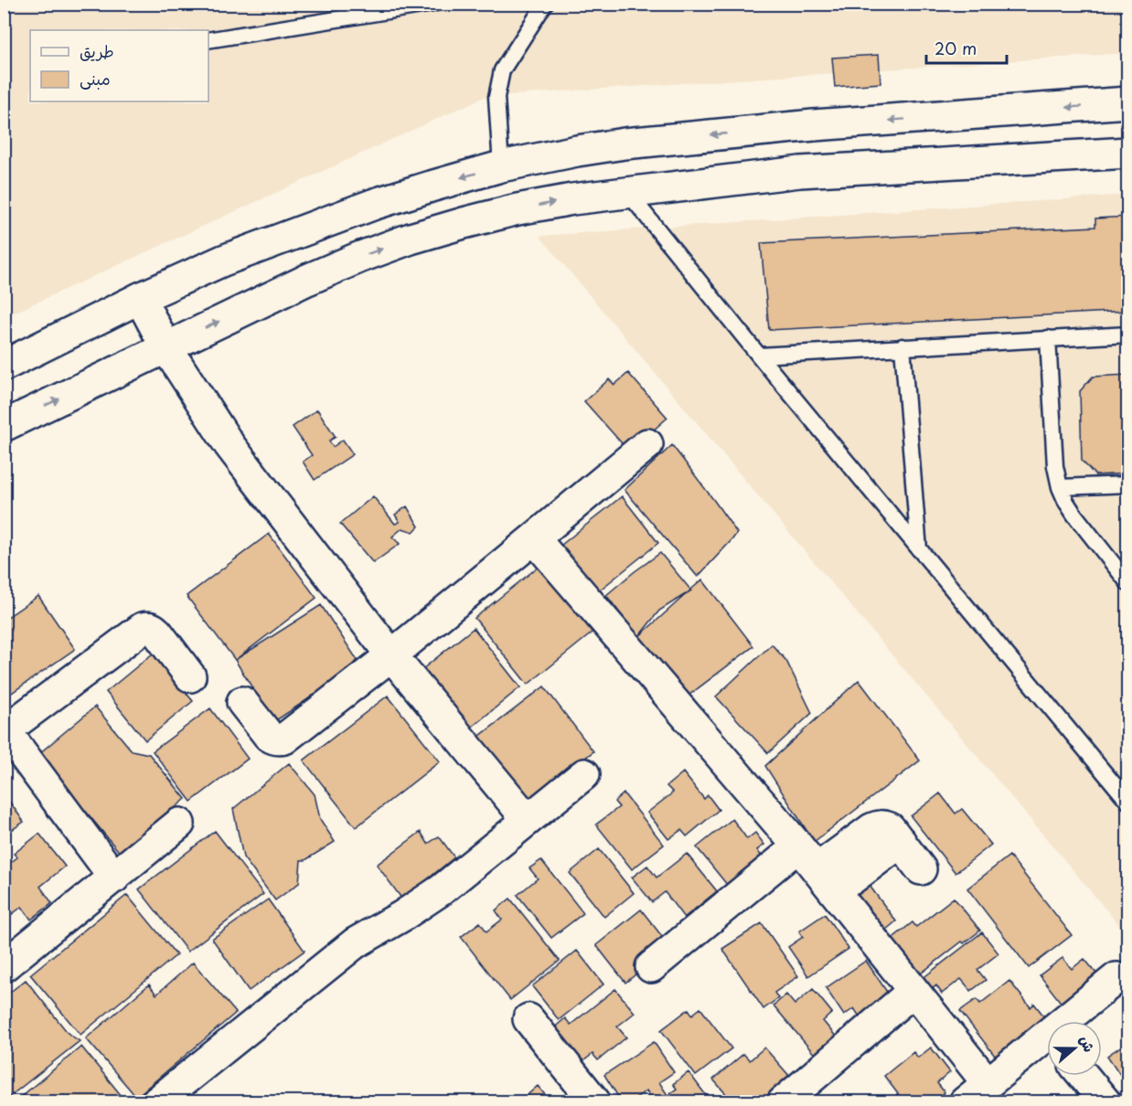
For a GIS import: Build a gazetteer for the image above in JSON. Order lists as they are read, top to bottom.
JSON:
{
  "legend": ["طريق", "مبنى"],
  "scale_bar": "20 m",
  "north": "right"
}
